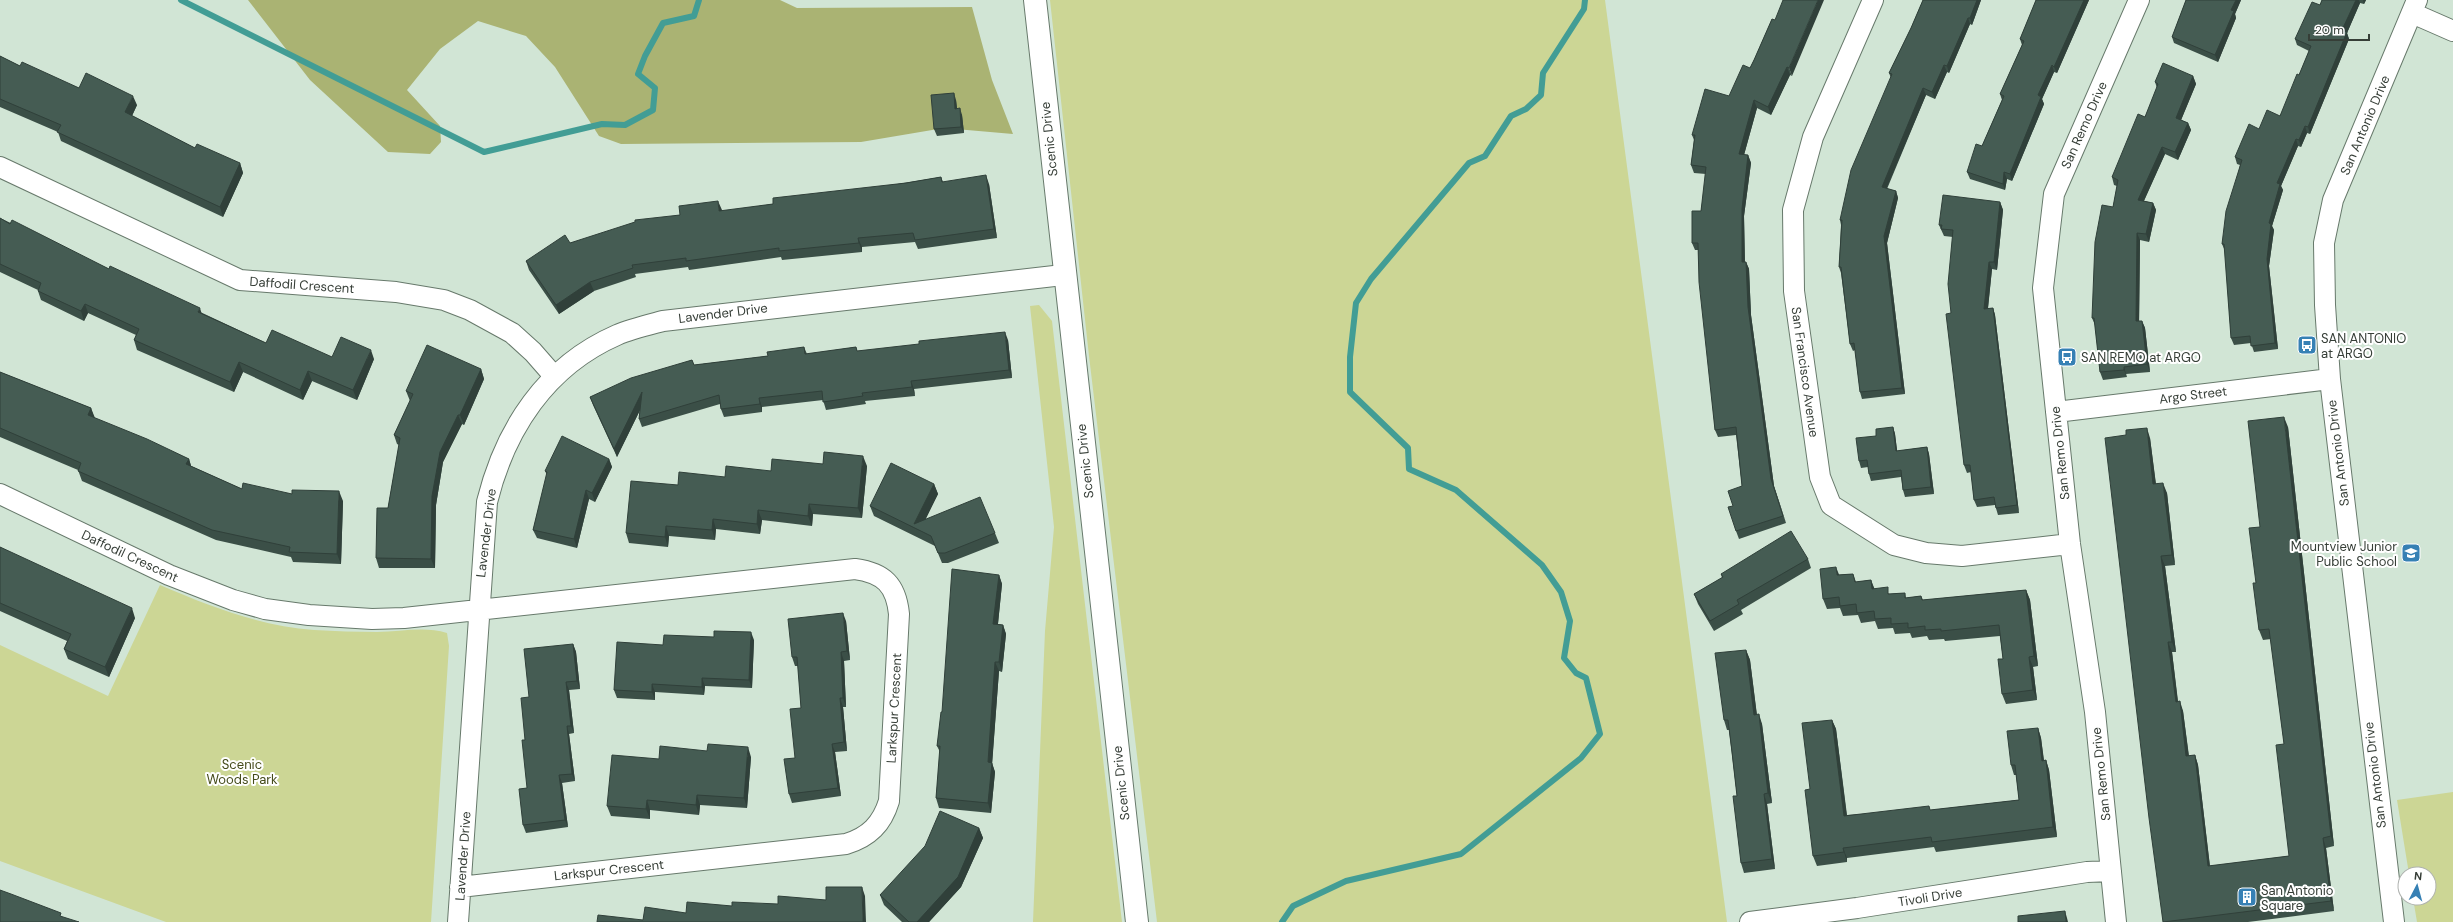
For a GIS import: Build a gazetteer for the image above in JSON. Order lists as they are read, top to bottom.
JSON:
{
  "streets": {
    "street": [
      "San Remo Drive",
      "San Antonio Drive",
      "Scenic Drive",
      "Daffodil Crescent",
      "Lavender Drive",
      "San Francisco Avenue",
      "Argo Street",
      "Larkspur Crescent",
      "Tivoli Drive"
    ]
  },
  "crossings": [
    ["San Remo Drive", "San Francisco Avenue"],
    ["San Remo Drive", "Argo Street"],
    ["San Remo Drive", "Tivoli Drive"],
    ["San Antonio Drive", "Argo Street"],
    ["Scenic Drive", "Lavender Drive"],
    ["Daffodil Crescent", "Lavender Drive"],
    ["Daffodil Crescent", "Larkspur Crescent"],
    ["Lavender Drive", "Larkspur Crescent"]
  ],
  "parks": ["Scenic Woods Park"],
  "places": {
    "bus stop": ["SAN ANTONIO at ARGO", "SAN REMO at ARGO"],
    "school or university": ["Mountview Junior Public School"],
    "building": ["San Antonio Square"]
  },
  "scale_bar": "20 m",
  "north": "top"
}
